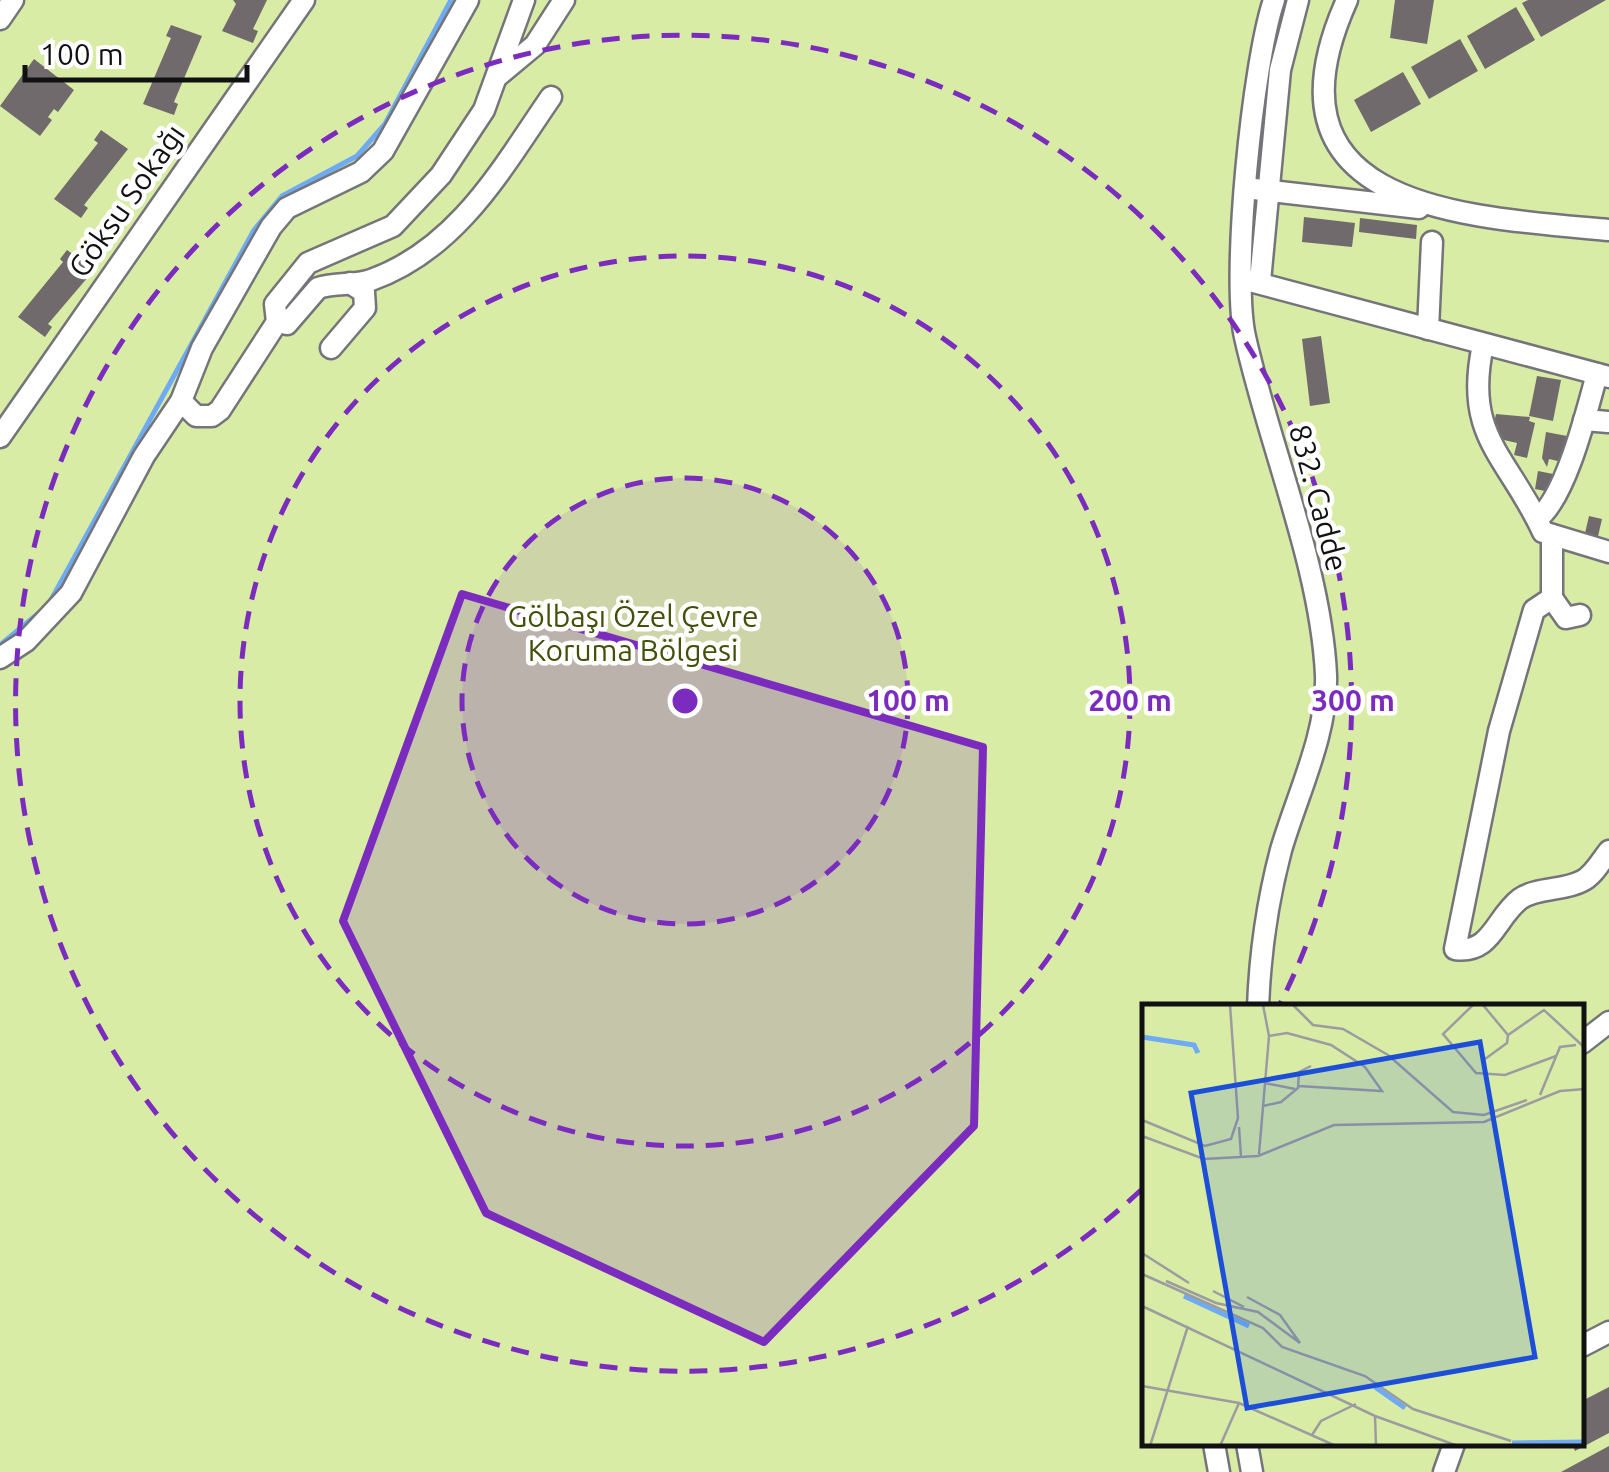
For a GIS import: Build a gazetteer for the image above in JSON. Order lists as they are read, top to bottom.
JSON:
{
  "streets": {
    "street": ["Göksu Sokağı", "832. Cadde"]
  },
  "parks": ["Gölbaşı Özel Çevre Koruma Bölgesi"],
  "scale_bar": "100 m",
  "rings": ["100 m", "200 m", "300 m"]
}
